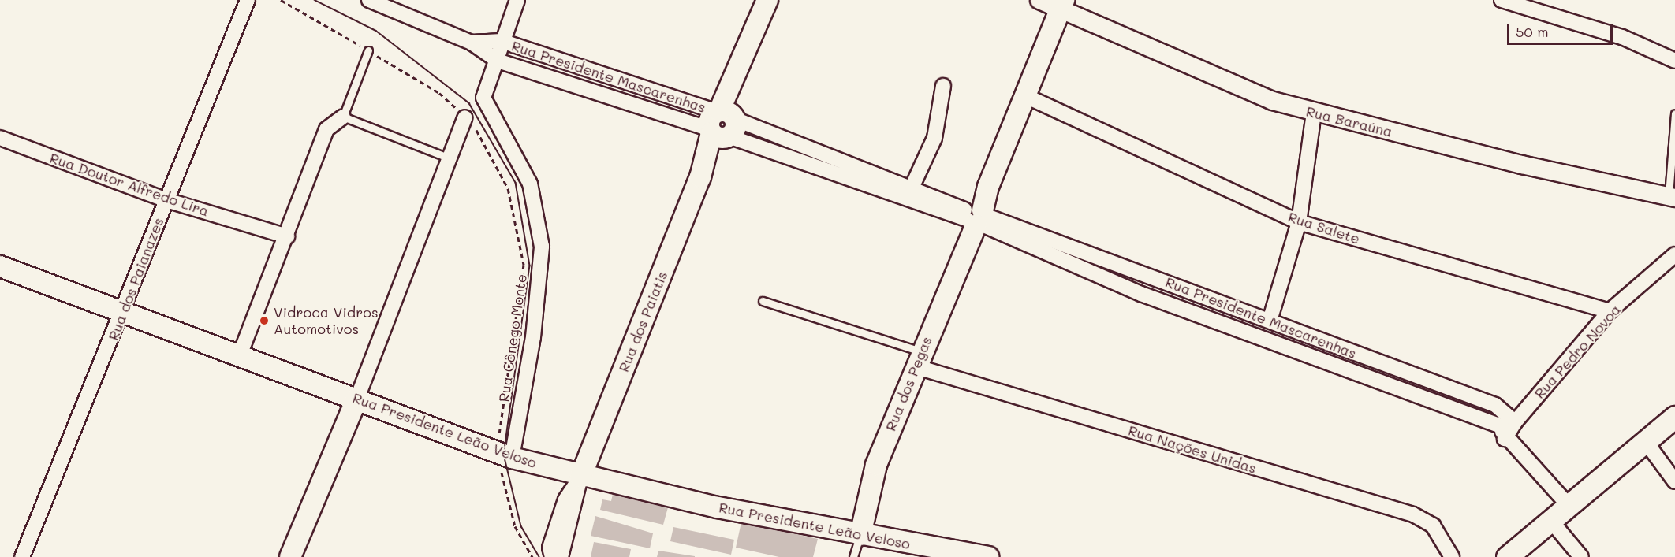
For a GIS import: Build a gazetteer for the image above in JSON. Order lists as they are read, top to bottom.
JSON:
{
  "streets": {
    "main road": ["Rua dos Paiatis", "Rua dos Pegas", "Rua Presidente Leão Veloso"],
    "street": [
      "Rua Presidente Mascarenhas",
      "Rua Baraúna",
      "Rua Doutor Alfredo Lira",
      "Rua Salete",
      "Rua dos Paianazes",
      "Rua Cônego Monte",
      "Rua Pedro Novoa",
      "Rua Nações Unidas"
    ]
  },
  "crossings": [
    ["Rua Presidente Mascarenhas", "Rua dos Paiatis"],
    ["Rua Presidente Mascarenhas", "Rua Cônego Monte"],
    ["Rua Presidente Mascarenhas", "Rua Pedro Novoa"],
    ["Rua Presidente Mascarenhas", "Rua dos Pegas"],
    ["Rua Baraúna", "Rua dos Pegas"],
    ["Rua Doutor Alfredo Lira", "Rua dos Paianazes"],
    ["Rua Salete", "Rua Pedro Novoa"],
    ["Rua Salete", "Rua dos Pegas"],
    ["Rua dos Paianazes", "Rua Presidente Leão Veloso"],
    ["Rua dos Paiatis", "Rua Presidente Leão Veloso"],
    ["Rua Cônego Monte", "Rua Presidente Leão Veloso"],
    ["Rua dos Pegas", "Rua Presidente Leão Veloso"],
    ["Rua dos Pegas", "Rua Nações Unidas"]
  ],
  "places": ["Vidroca Vidros Automotivos"],
  "scale_bar": "50 m"
}
